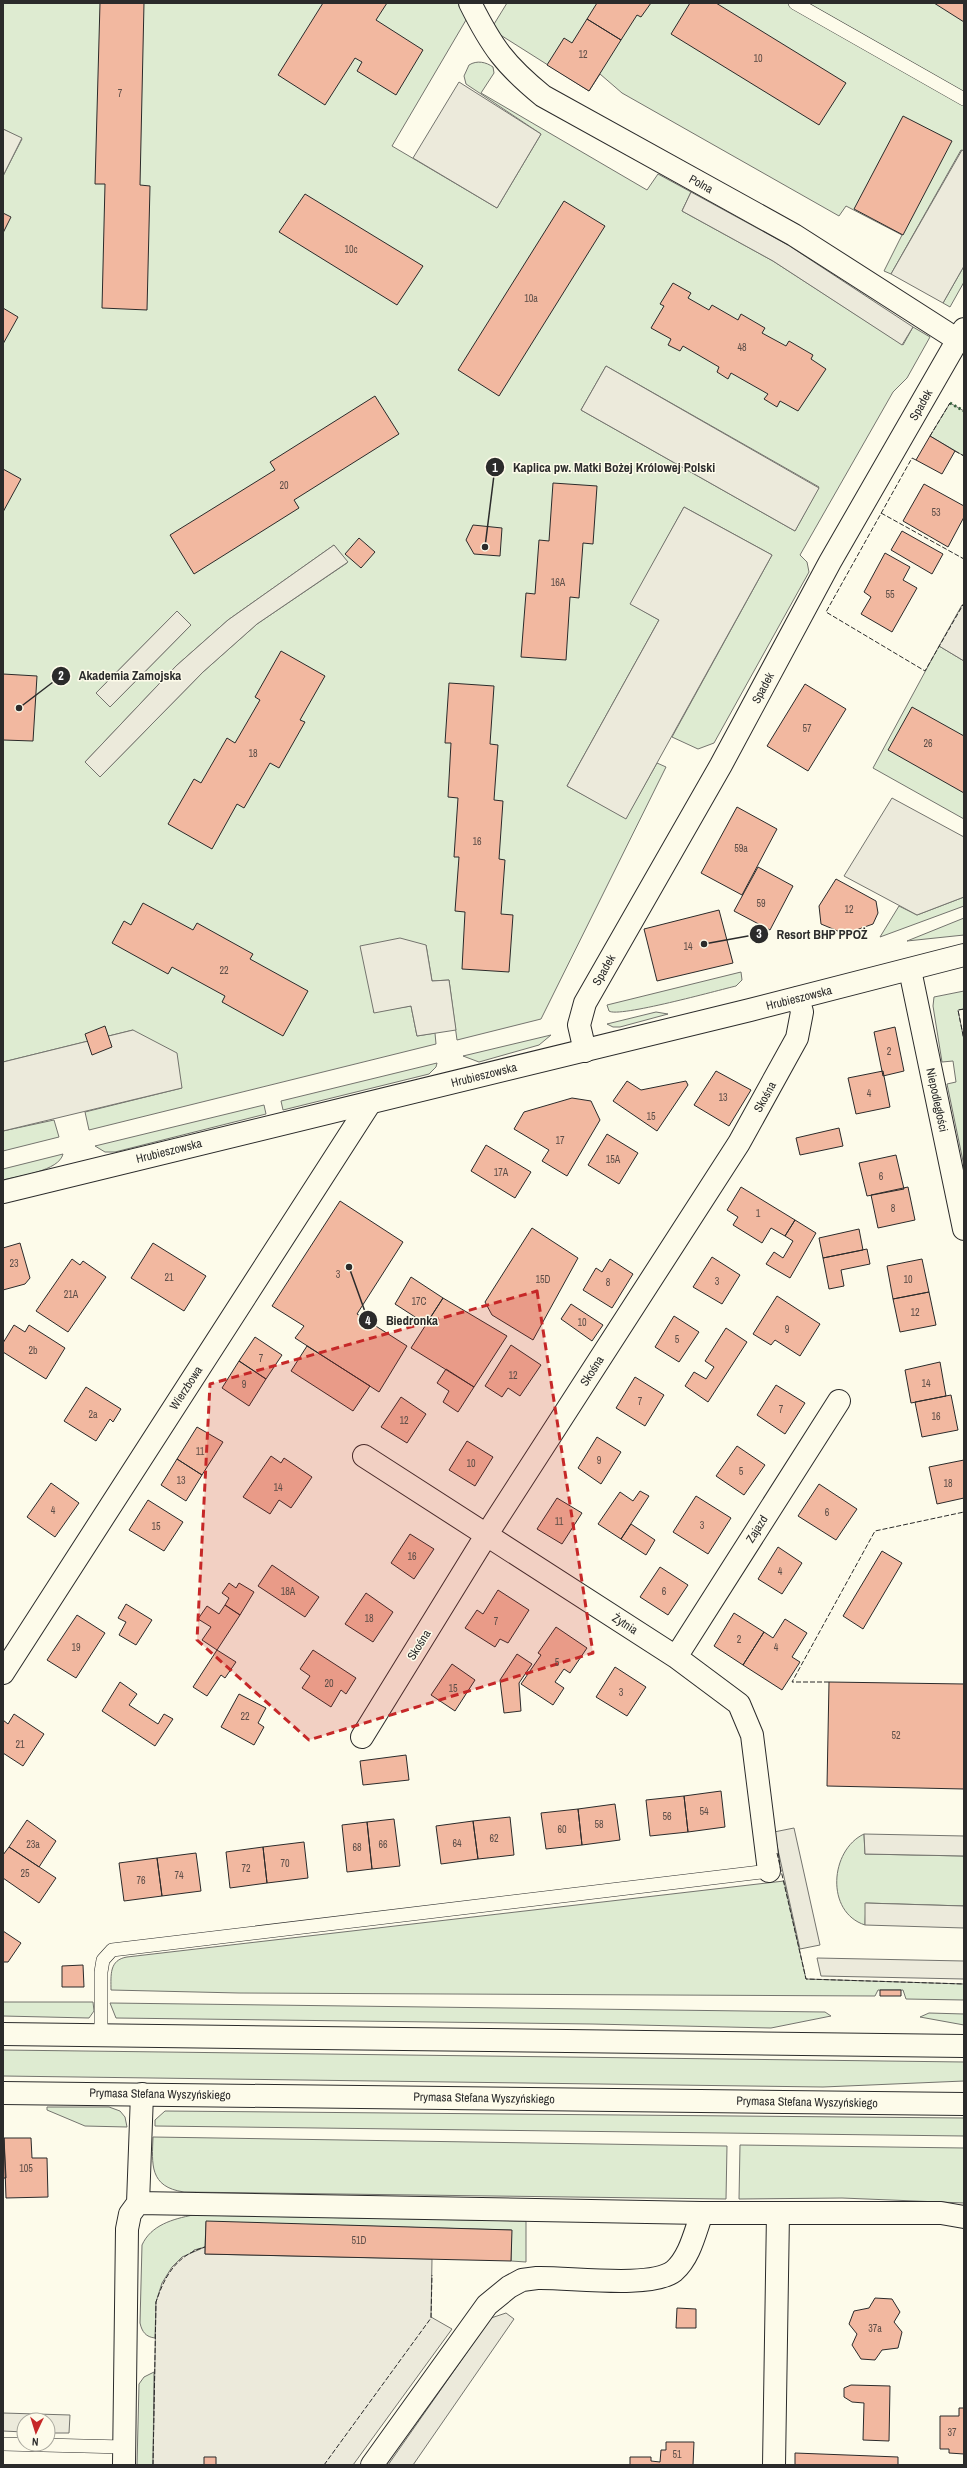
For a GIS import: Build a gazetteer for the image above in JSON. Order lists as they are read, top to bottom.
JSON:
{
  "streets": {
    "street": [
      "Polna",
      "Spadek",
      "Hrubieszowska",
      "Skośna",
      "Niepodległości",
      "Wierzbowa",
      "Zajazd",
      "Żytnia",
      "Prymasa Stefana Wyszyńskiego"
    ]
  },
  "crossings": [
    ["Polna", "Spadek"],
    ["Spadek", "Hrubieszowska"],
    ["Hrubieszowska", "Skośna"],
    ["Hrubieszowska", "Niepodległości"],
    ["Hrubieszowska", "Wierzbowa"],
    ["Skośna", "Żytnia"],
    ["Zajazd", "Żytnia"]
  ],
  "places": [
    "Kaplica pw. Matki Bożej Królowej Polski",
    "Akademia Zamojska",
    "Resort BHP PPOŻ",
    "Biedronka"
  ],
  "house_numbers": [
    "12",
    "10",
    "7",
    "10c",
    "10a",
    "48",
    "20",
    "53",
    "16A",
    "55",
    "57",
    "26",
    "18",
    "16",
    "59a",
    "59",
    "12",
    "14",
    "22",
    "2",
    "4",
    "13",
    "15",
    "17",
    "15A",
    "17A",
    "6",
    "8",
    "1",
    "23",
    "3",
    "21",
    "15D",
    "10",
    "3",
    "8",
    "21A",
    "17C",
    "12",
    "10",
    "9",
    "5",
    "2b",
    "7",
    "12",
    "14",
    "9",
    "7",
    "7",
    "2a",
    "16",
    "12",
    "11",
    "9",
    "10",
    "5",
    "13",
    "18",
    "14",
    "4",
    "6",
    "11",
    "3",
    "15",
    "16",
    "4",
    "18A",
    "6",
    "18",
    "7",
    "2",
    "19",
    "4",
    "5",
    "20",
    "15",
    "3",
    "22",
    "52",
    "21",
    "54",
    "56",
    "58",
    "60",
    "62",
    "64",
    "23a",
    "66",
    "68",
    "70",
    "72",
    "25",
    "74",
    "76",
    "105",
    "51D",
    "37a",
    "37",
    "51"
  ],
  "north": "bottom"
}
